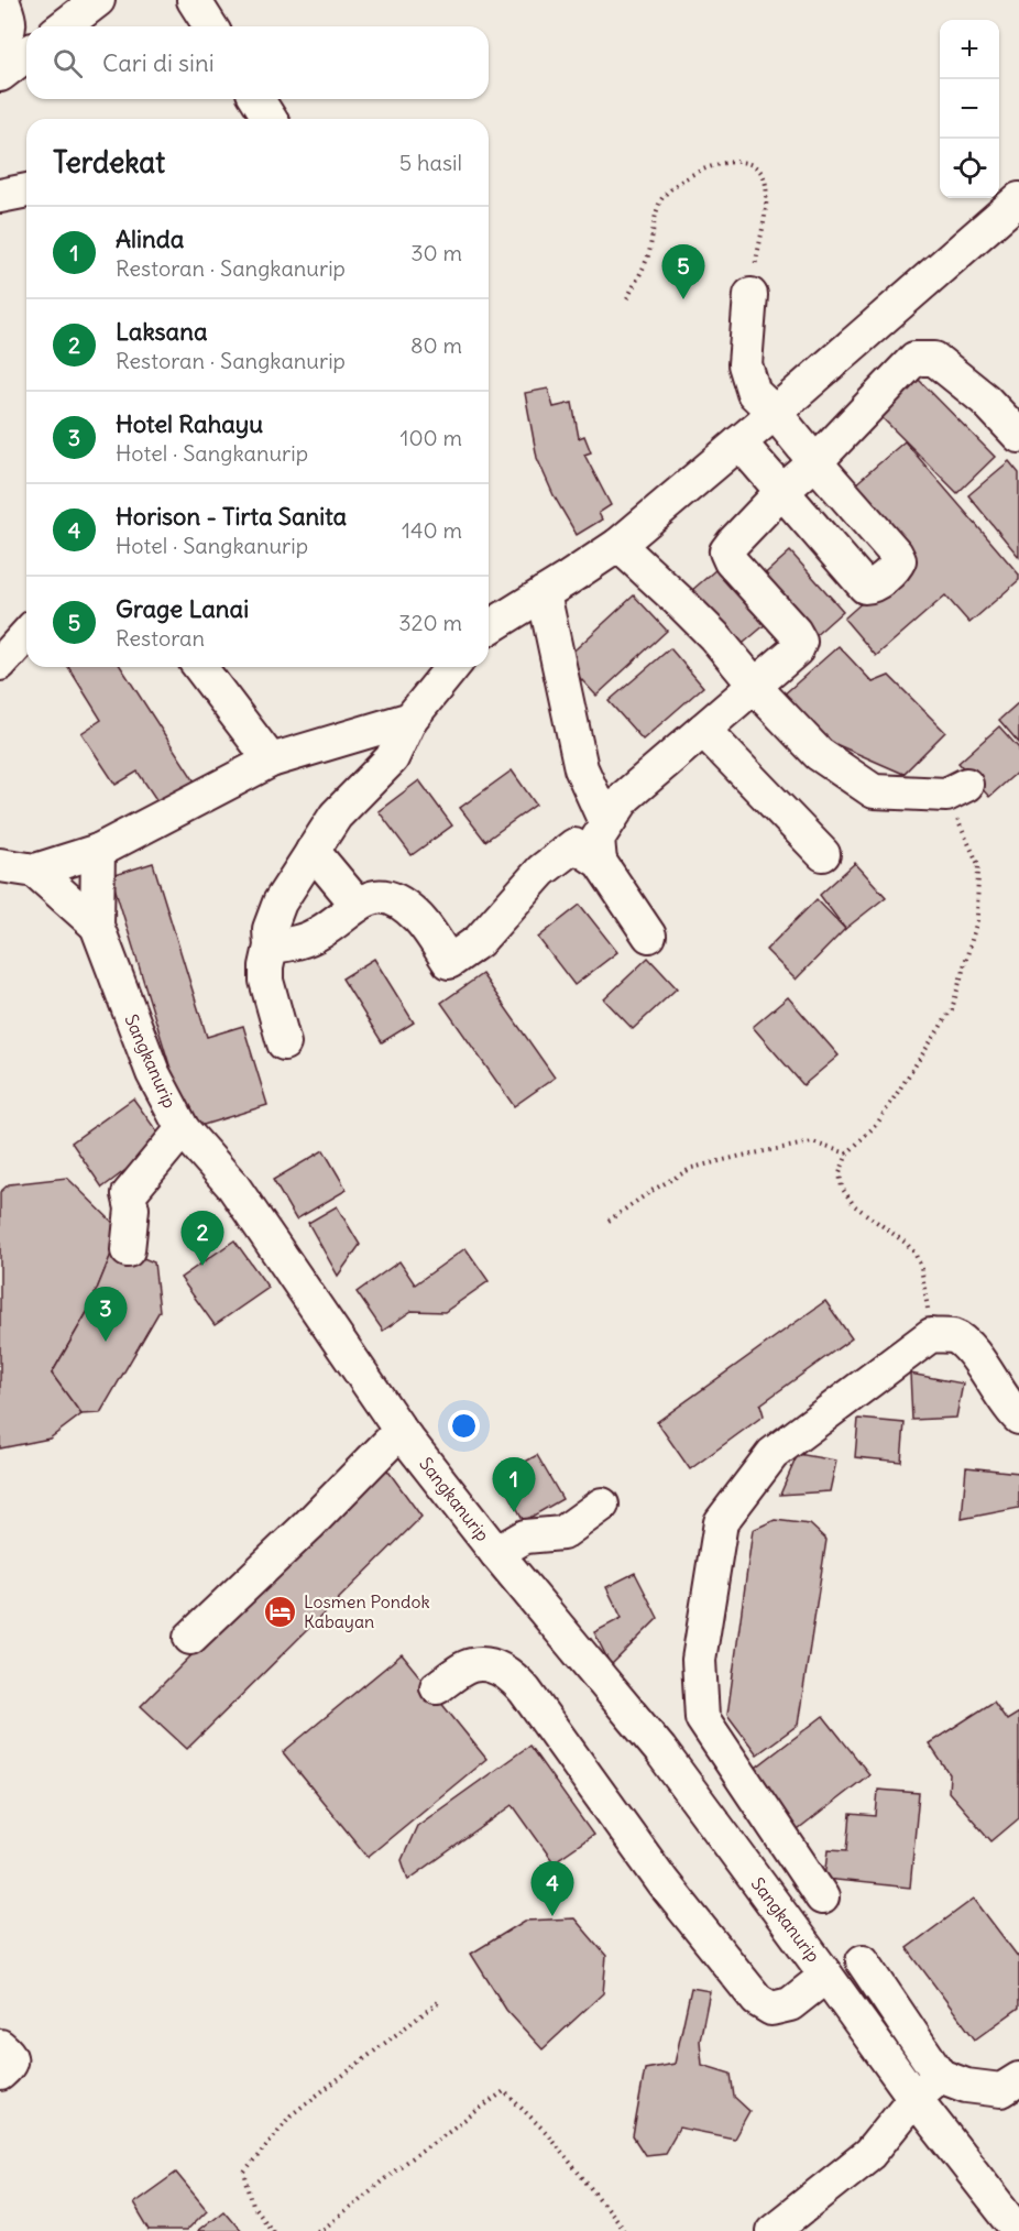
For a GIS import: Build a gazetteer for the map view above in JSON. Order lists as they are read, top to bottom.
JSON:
{
  "streets": {
    "street": ["Sangkanurip"]
  },
  "places": {
    "hotel": ["Losmen Pondok Kabayan"]
  },
  "page": {
    "map_buttons": ["+", "−"],
    "search": "Cari di sini",
    "heading": ["Terdekat", "5 hasil"],
    "list": [
      {
        "mark": "1",
        "name": "Alinda",
        "note": "Restoran · Sangkanurip",
        "value": "30 m"
      },
      {
        "mark": "2",
        "name": "Laksana",
        "note": "Restoran · Sangkanurip",
        "value": "80 m"
      },
      {
        "mark": "3",
        "name": "Hotel Rahayu",
        "note": "Hotel · Sangkanurip",
        "value": "100 m"
      },
      {
        "mark": "4",
        "name": "Horison - Tirta Sanita",
        "note": "Hotel · Sangkanurip",
        "value": "140 m"
      },
      {
        "mark": "5",
        "name": "Grage Lanai",
        "note": "Restoran",
        "value": "320 m"
      }
    ],
    "pins": [
      "5",
      "2",
      "3",
      "1",
      "4"
    ]
  }
}
